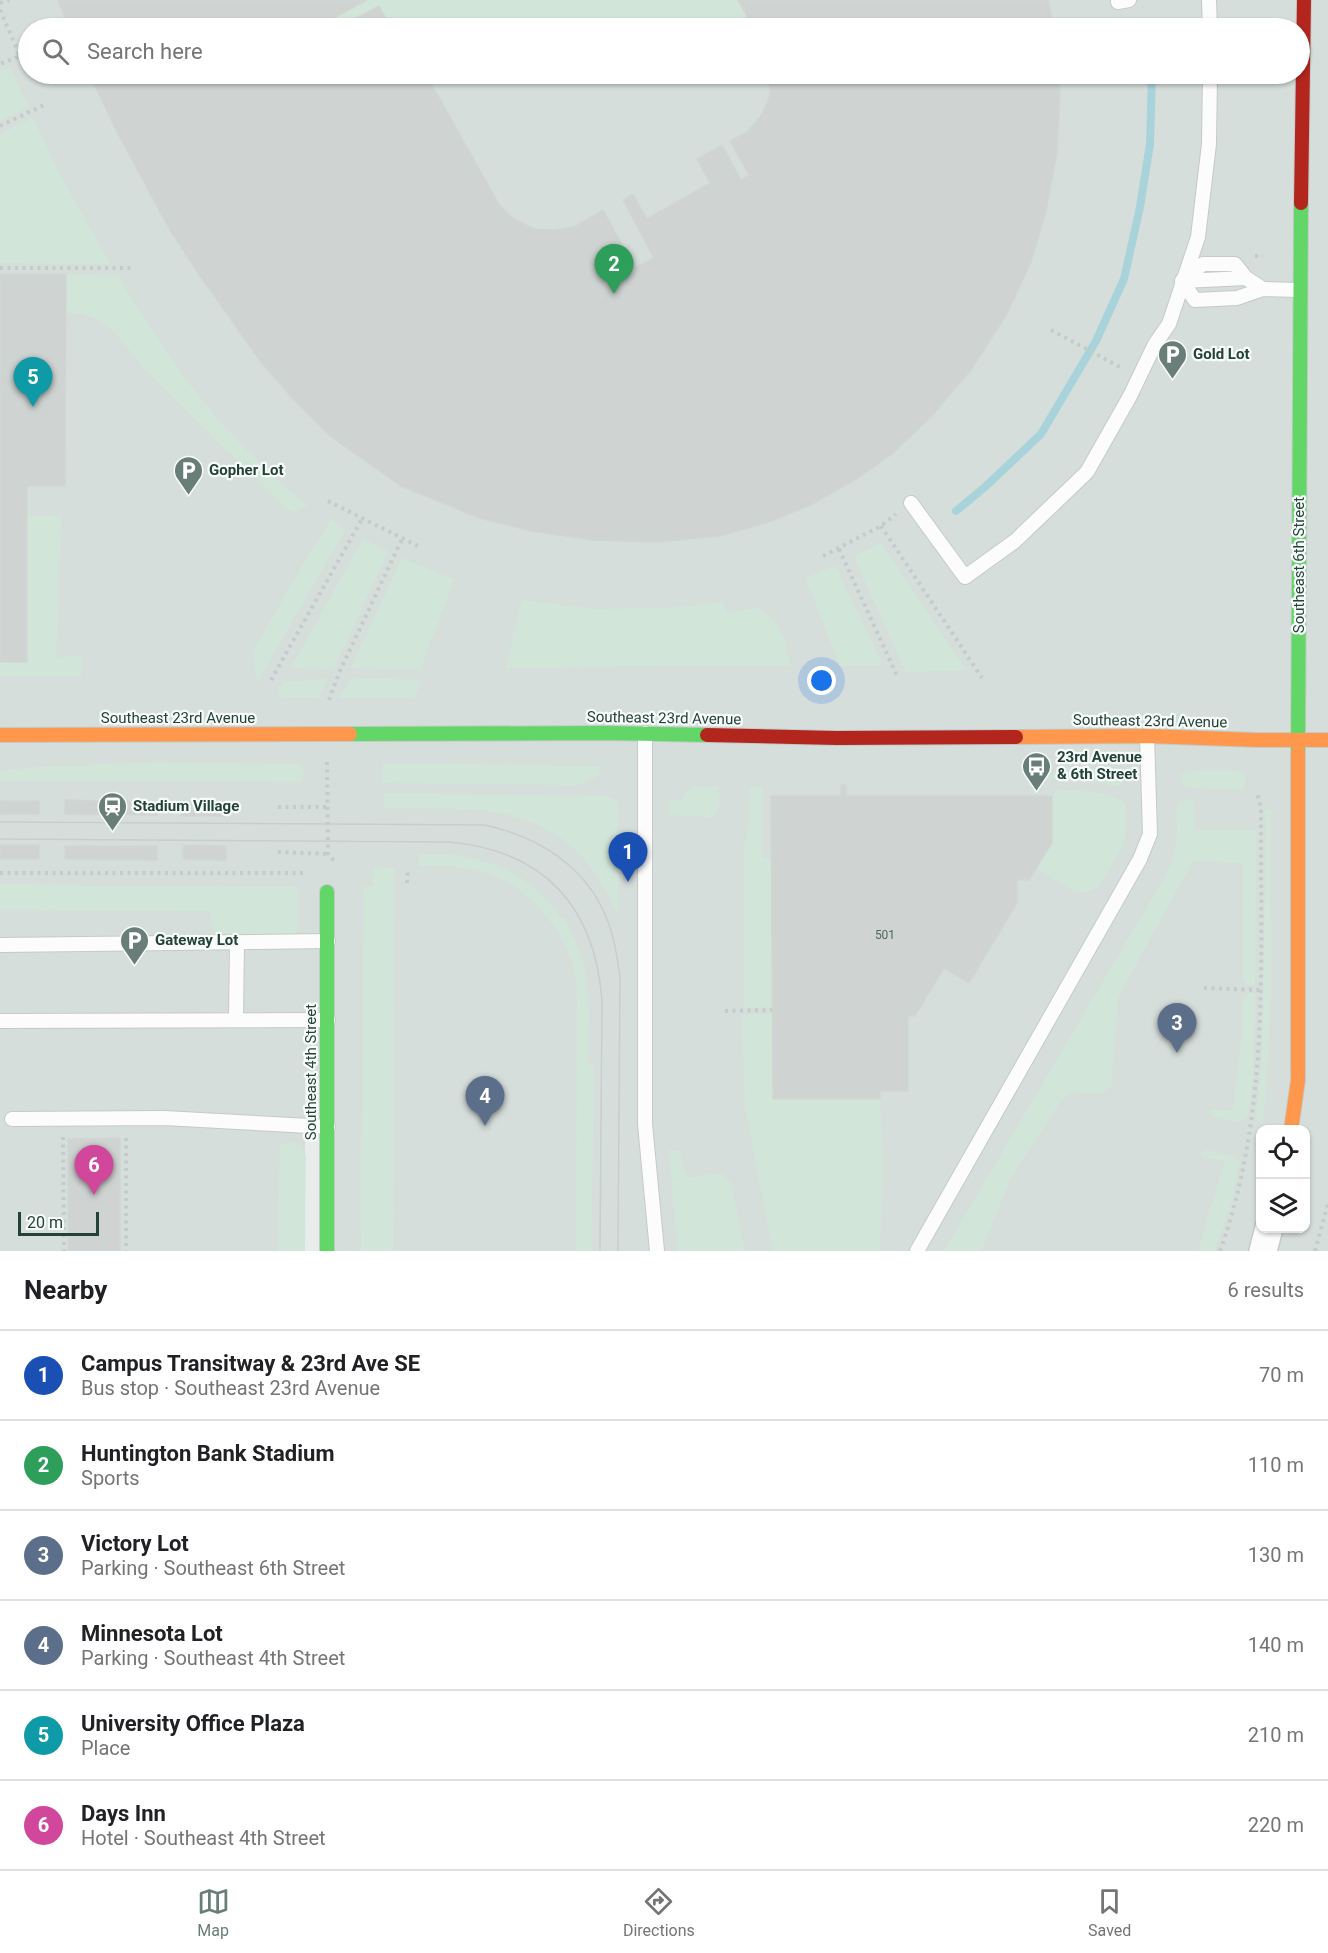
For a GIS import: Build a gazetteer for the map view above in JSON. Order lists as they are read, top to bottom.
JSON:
{
  "streets": {
    "street": ["Southeast 6th Street", "Southeast 23rd Avenue", "Southeast 4th Street"]
  },
  "crossings": [
    ["Southeast 6th Street", "Southeast 23rd Avenue"]
  ],
  "places": {
    "parking": ["Gold Lot", "Gopher Lot", "Gateway Lot"],
    "bus stop": ["23rd Avenue & 6th Street"],
    "station": ["Stadium Village"]
  },
  "house_numbers": ["501"],
  "scale_bar": "20 m",
  "page": {
    "search": "Search here",
    "pins": [
      "2",
      "5",
      "1",
      "3",
      "4",
      "6"
    ],
    "scale": "20 m",
    "heading": ["Nearby", "6 results"],
    "list": [
      {
        "mark": "1",
        "name": "Campus Transitway & 23rd Ave SE",
        "note": "Bus stop · Southeast 23rd Avenue",
        "value": "70 m"
      },
      {
        "mark": "2",
        "name": "Huntington Bank Stadium",
        "note": "Sports",
        "value": "110 m"
      },
      {
        "mark": "3",
        "name": "Victory Lot",
        "note": "Parking · Southeast 6th Street",
        "value": "130 m"
      },
      {
        "mark": "4",
        "name": "Minnesota Lot",
        "note": "Parking · Southeast 4th Street",
        "value": "140 m"
      },
      {
        "mark": "5",
        "name": "University Office Plaza",
        "note": "Place",
        "value": "210 m"
      },
      {
        "mark": "6",
        "name": "Days Inn",
        "note": "Hotel · Southeast 4th Street",
        "value": "220 m"
      }
    ],
    "nav": ["Map", "Directions", "Saved"]
  }
}
